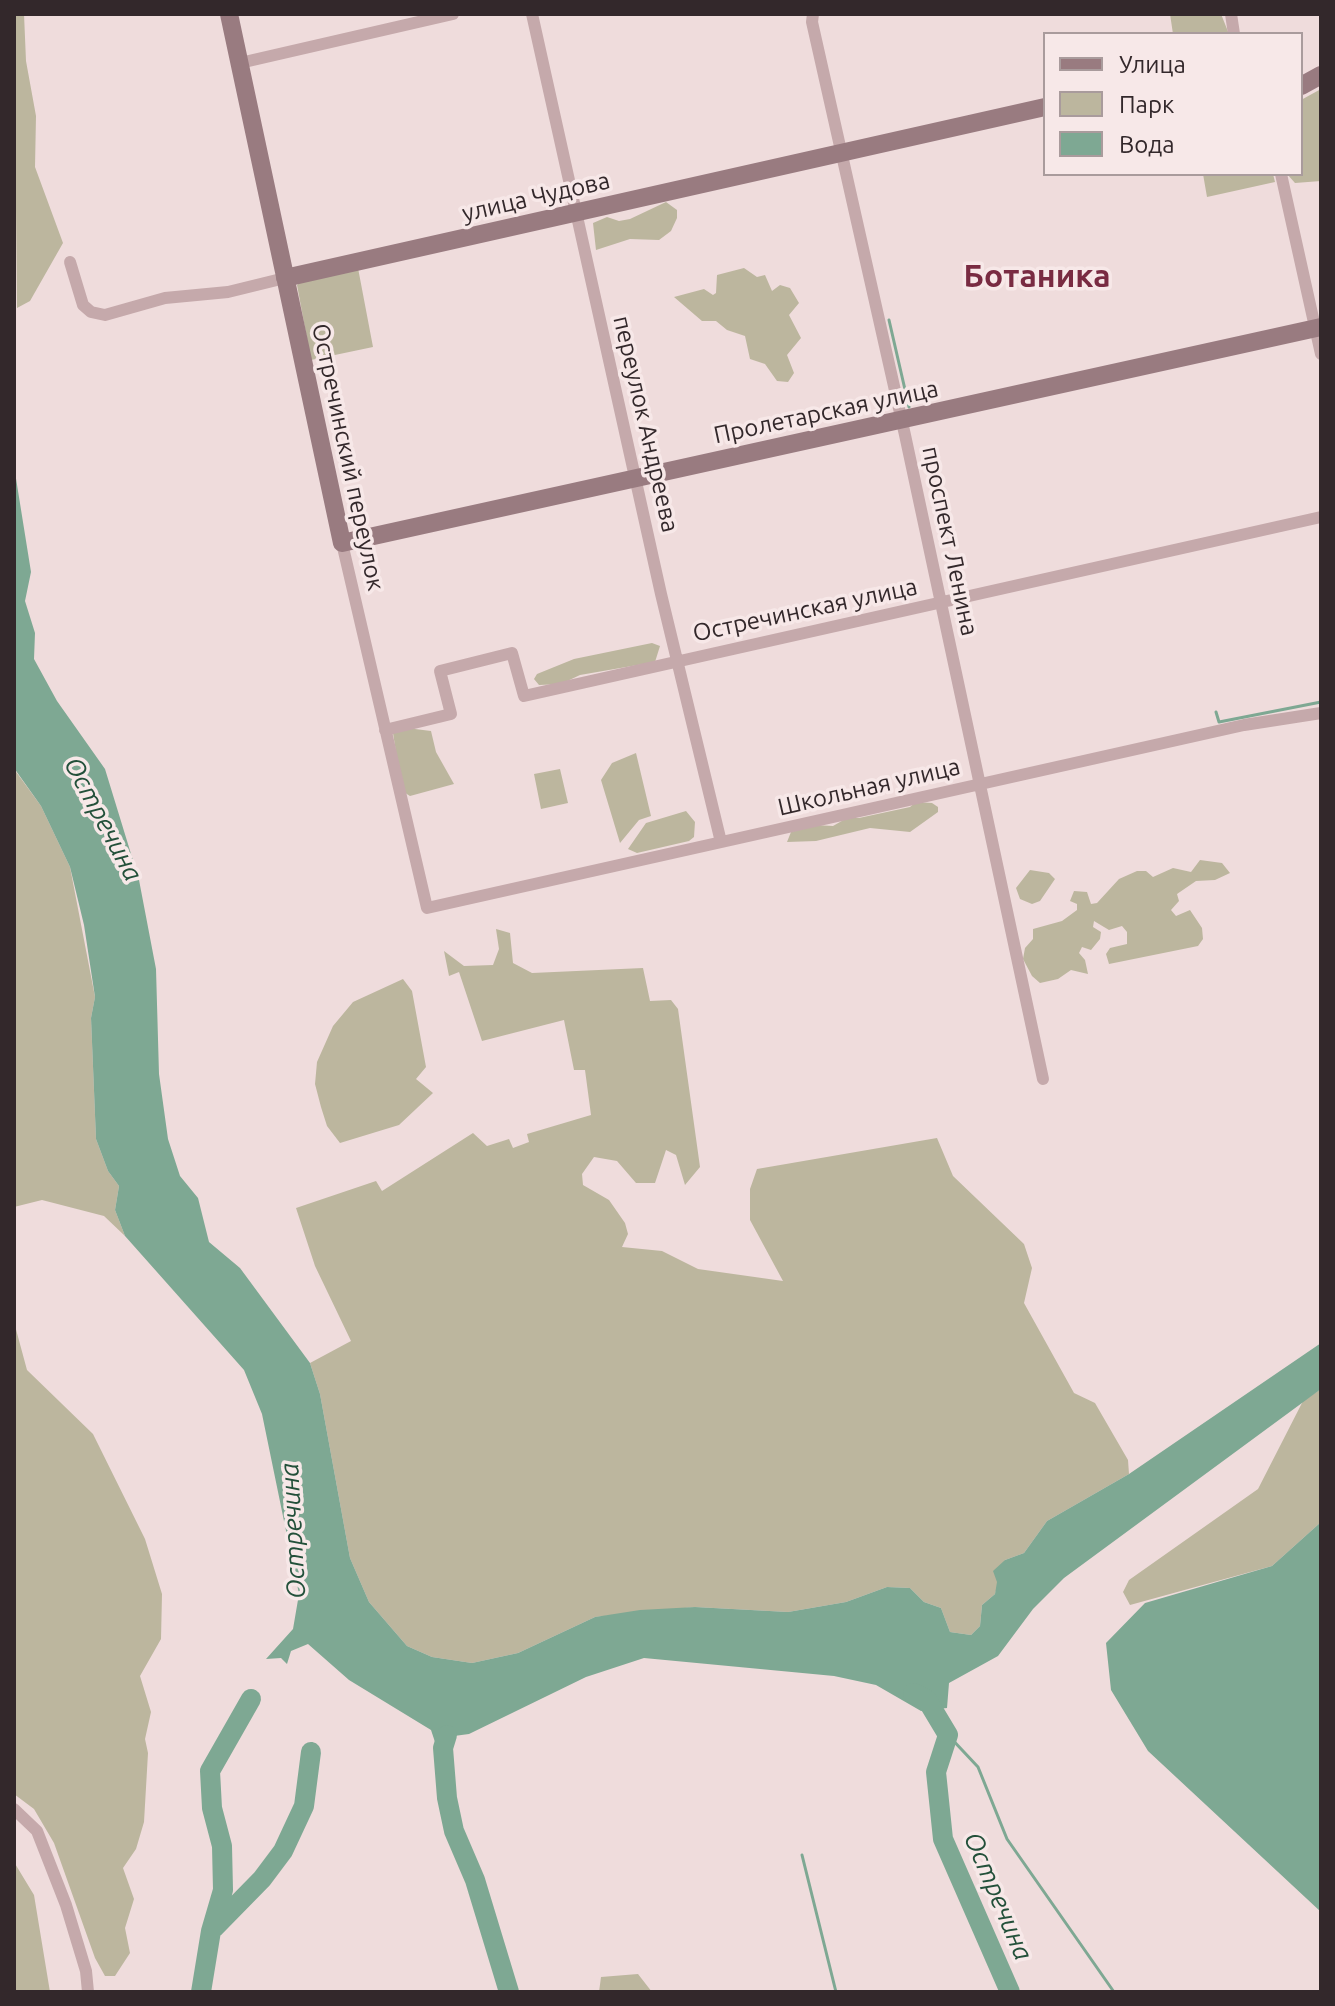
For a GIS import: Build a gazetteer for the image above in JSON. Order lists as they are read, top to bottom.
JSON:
{
  "streets": {
    "street": [
      "улица Чудова",
      "Пролетарская улица",
      "переулок Андреева",
      "Остречинский переулок",
      "проспект Ленина",
      "Остречинская улица",
      "Школьная улица"
    ]
  },
  "crossings": [
    ["улица Чудова", "переулок Андреева"],
    ["улица Чудова", "Остречинский переулок"],
    ["улица Чудова", "проспект Ленина"],
    ["Пролетарская улица", "переулок Андреева"],
    ["Пролетарская улица", "Остречинский переулок"],
    ["Пролетарская улица", "проспект Ленина"],
    ["переулок Андреева", "Остречинская улица"],
    ["переулок Андреева", "Школьная улица"],
    ["Остречинский переулок", "Остречинская улица"],
    ["Остречинский переулок", "Школьная улица"],
    ["проспект Ленина", "Остречинская улица"],
    ["проспект Ленина", "Школьная улица"]
  ],
  "districts": ["Ботаника"],
  "water": ["Остречина"],
  "legend": ["Улица", "Парк", "Вода"]
}
